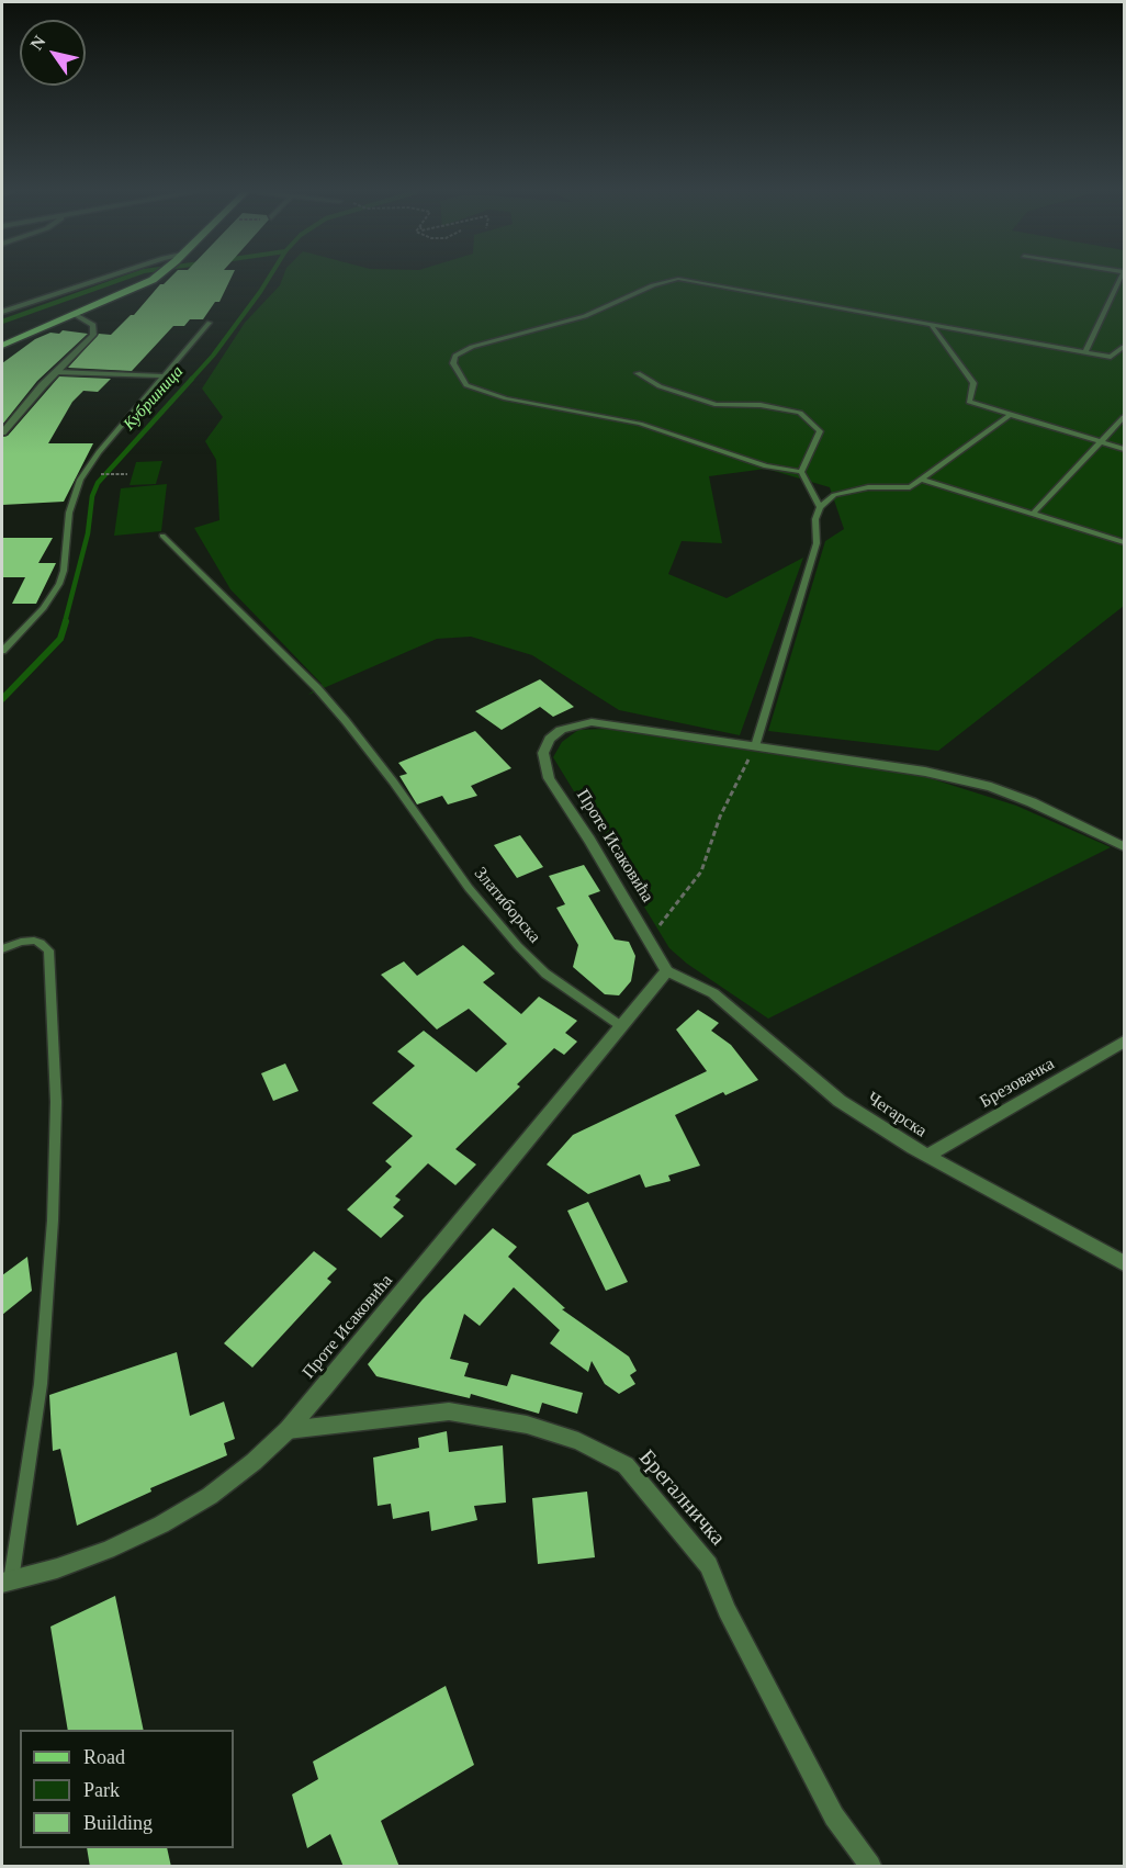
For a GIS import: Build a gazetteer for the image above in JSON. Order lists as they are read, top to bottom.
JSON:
{
  "streets": {
    "street": [
      "Проте Исаковића",
      "Брезовачка",
      "Чегарска",
      "Брегалничка"
    ],
    "lane": ["Златиборска"]
  },
  "crossings": [
    ["Проте Исаковића", "Златиборска"],
    ["Проте Исаковића", "Чегарска"],
    ["Проте Исаковића", "Брегалничка"],
    ["Брезовачка", "Чегарска"]
  ],
  "water": ["Кубршница"],
  "legend": ["Road", "Park", "Building"],
  "north": "top left"
}
